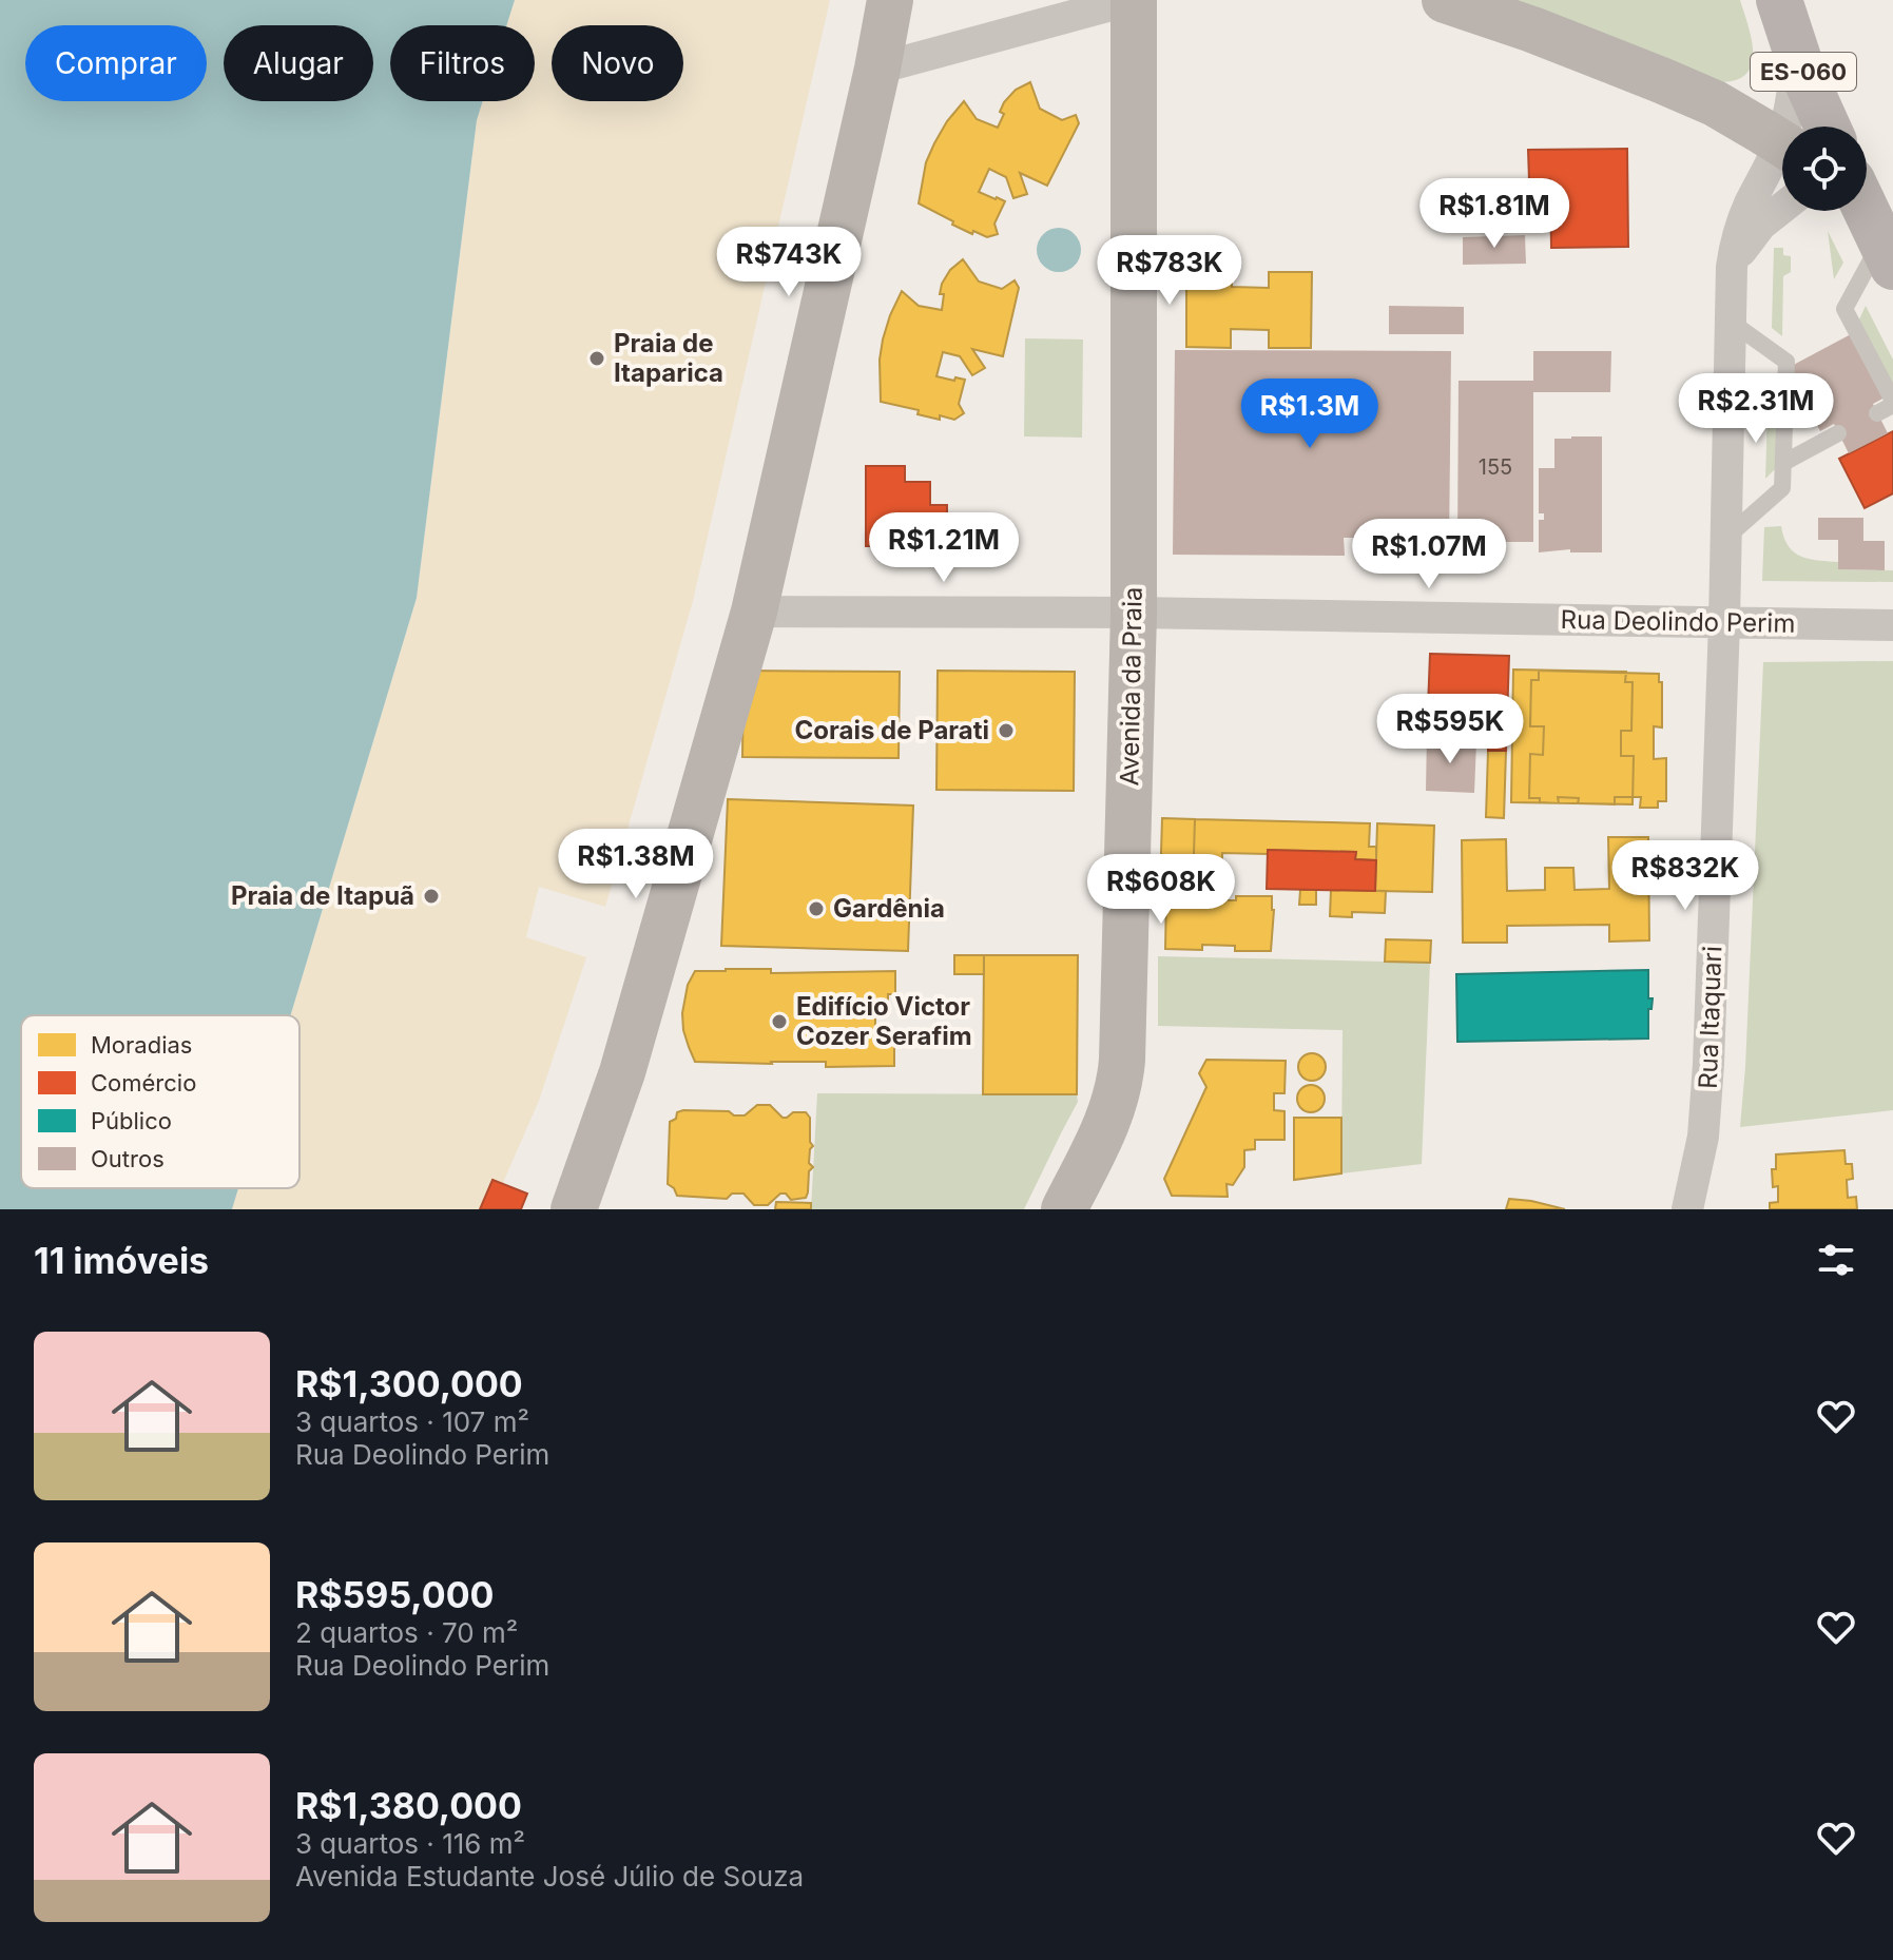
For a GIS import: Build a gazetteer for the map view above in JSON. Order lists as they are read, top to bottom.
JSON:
{
  "streets": {
    "main road": ["ES-060"],
    "street": ["Rua Deolindo Perim", "Avenida da Praia", "Rua Itaquari"]
  },
  "crossings": [
    ["ES-060", "Rua Itaquari"],
    ["Rua Deolindo Perim", "Avenida da Praia"],
    ["Rua Deolindo Perim", "Rua Itaquari"]
  ],
  "places": [
    "Praia de Itaparica",
    "Corais de Parati",
    "Praia de Itapuã",
    "Gardênia",
    "Edifício Victor Cozer Serafim"
  ],
  "house_numbers": ["155"],
  "legend": [
    "Moradias",
    "Comércio",
    "Público",
    "Outros"
  ],
  "page": {
    "chip": [
      "Comprar",
      "Alugar",
      "Filtros",
      "Novo"
    ],
    "price": [
      "R$1.81M",
      "R$743K",
      "R$783K",
      "R$2.31M",
      "R$1.3M",
      "R$1.21M",
      "R$1.07M",
      "R$595K",
      "R$1.38M",
      "R$832K",
      "R$608K"
    ],
    "heading": "11 imóveis",
    "list": [
      {
        "name": "R$1,300,000",
        "note": "3 quartos · 107 m² · Rua Deolindo Perim"
      },
      {
        "name": "R$595,000",
        "note": "2 quartos · 70 m² · Rua Deolindo Perim"
      },
      {
        "name": "R$1,380,000",
        "note": "3 quartos · 116 m² · Avenida Estudante José Júlio de Souza"
      }
    ]
  }
}
